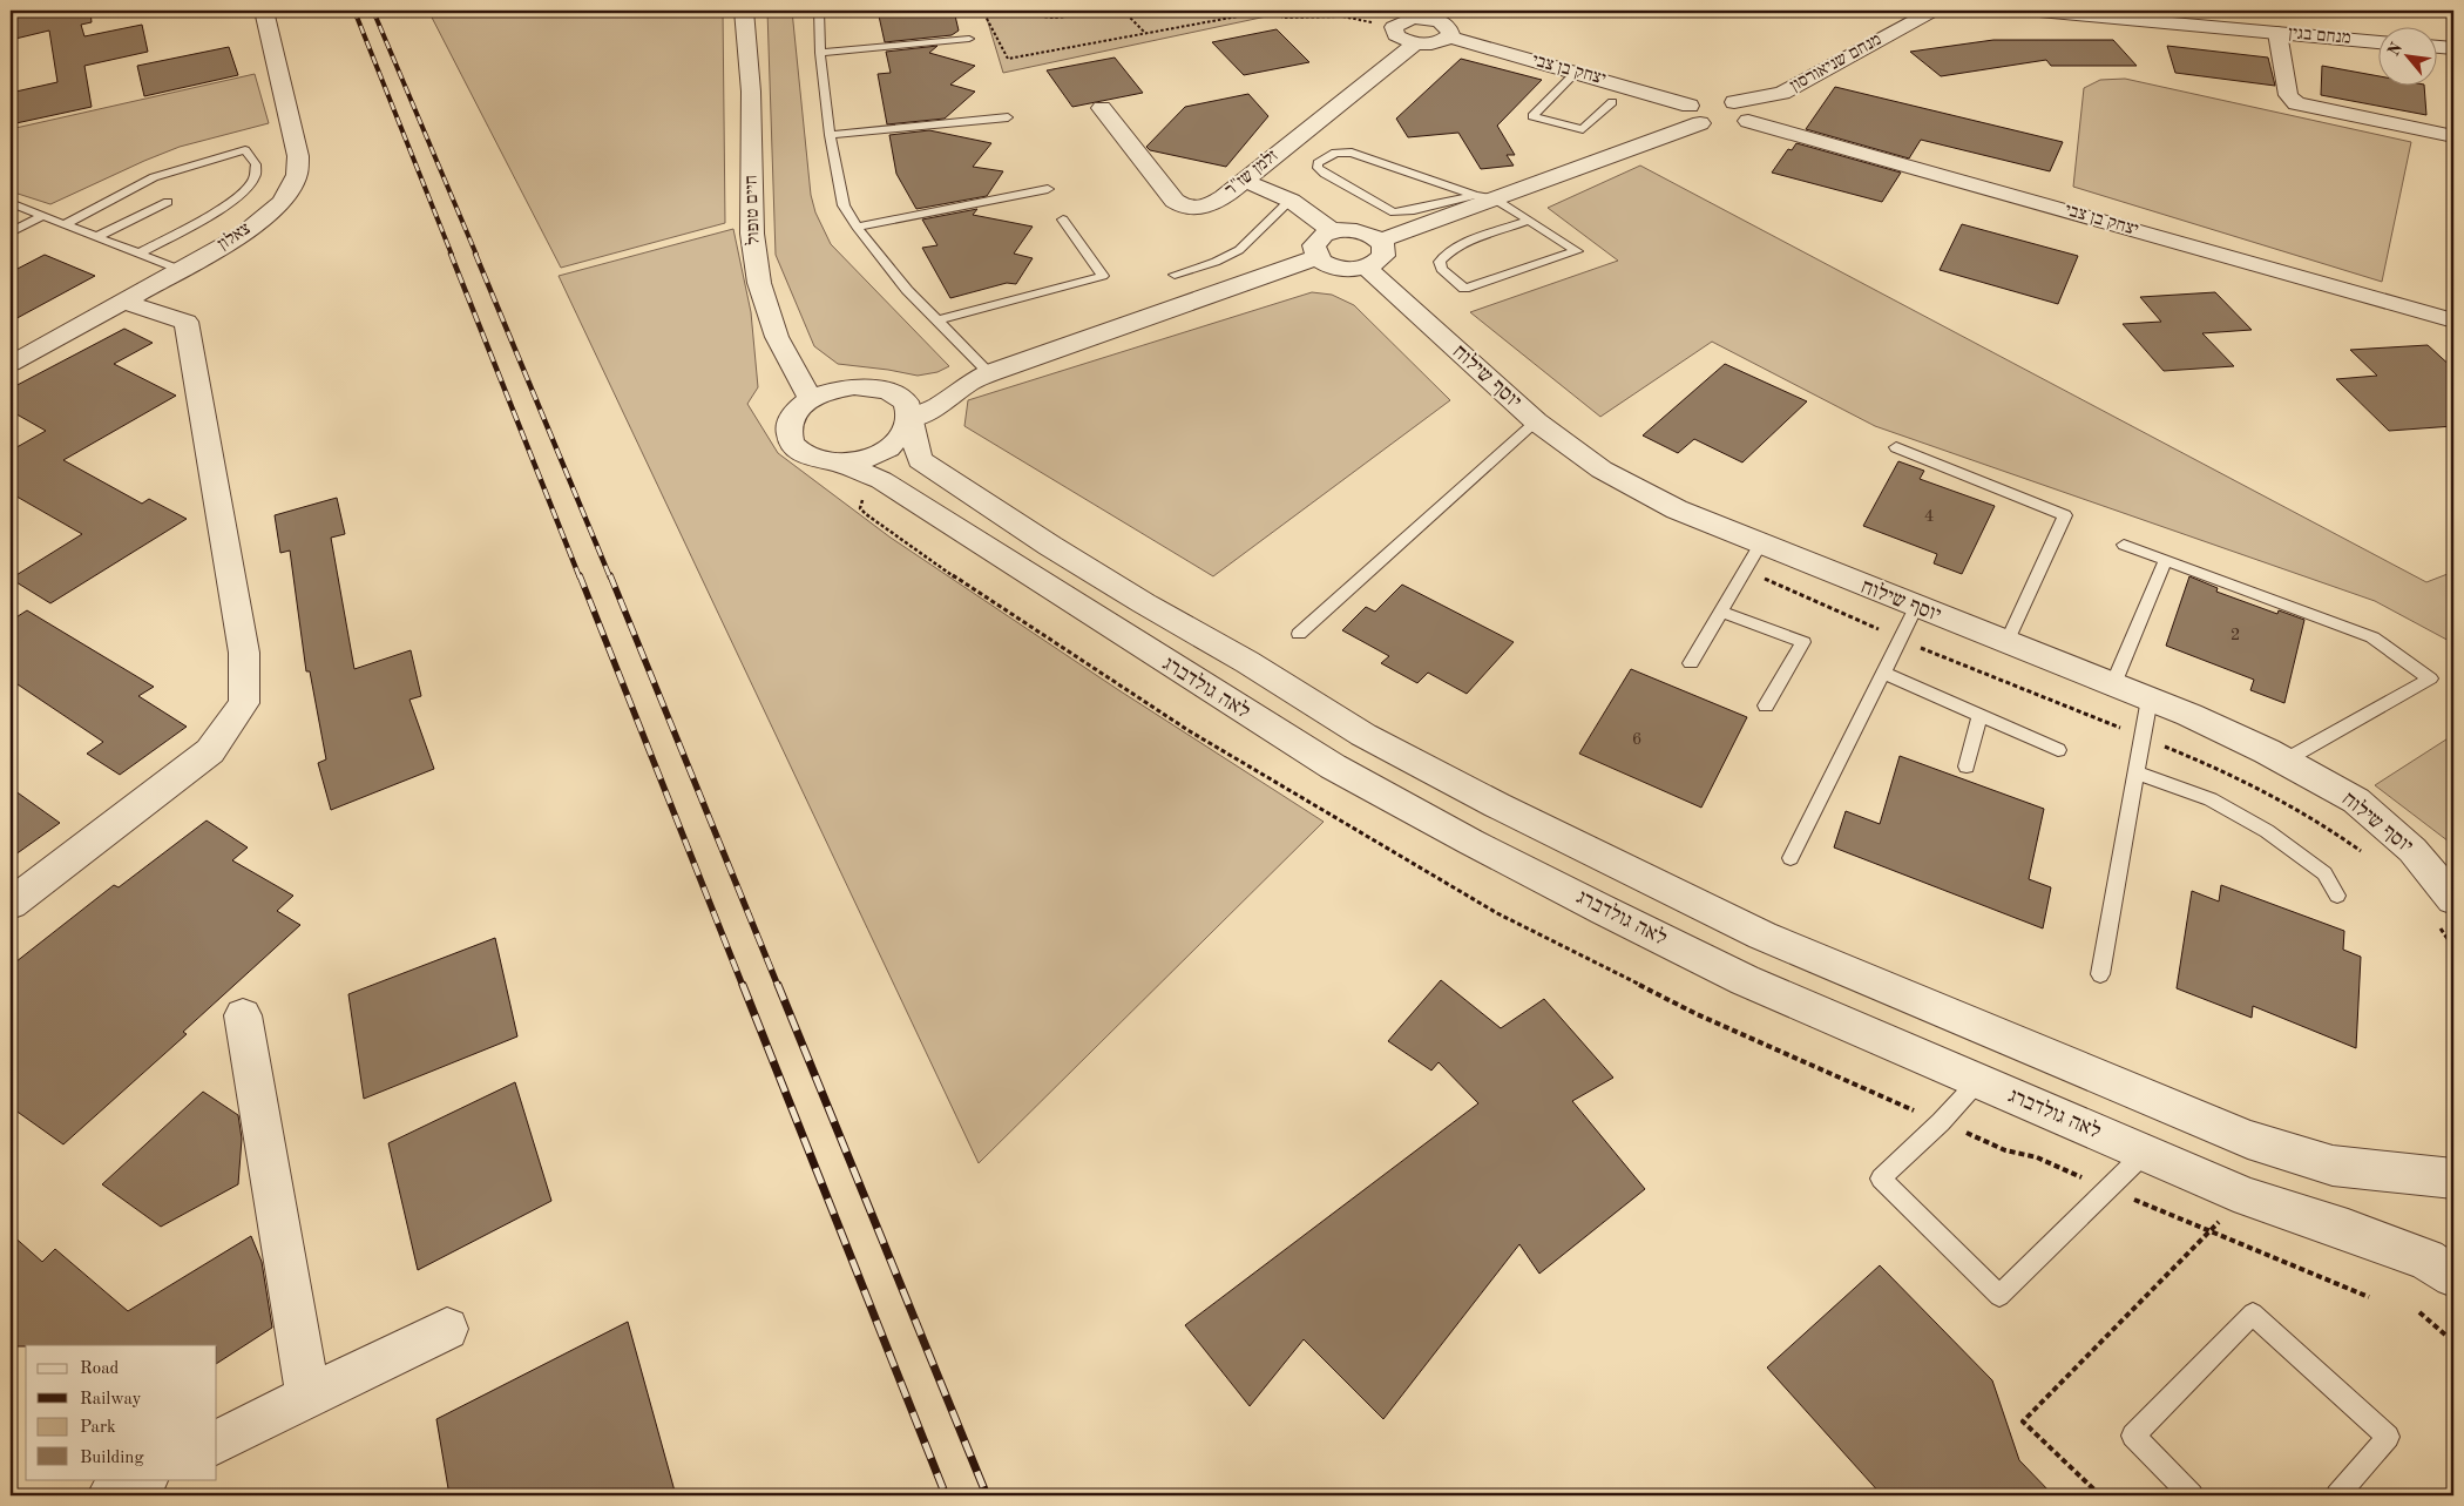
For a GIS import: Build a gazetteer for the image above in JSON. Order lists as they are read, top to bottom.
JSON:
{
  "streets": {
    "street": [
      "מנחם בגין",
      "מנחם שניאורסון",
      "יצחק בן צבי",
      "זלמן שז\"ר",
      "חיים טופול",
      "צאלון",
      "יוסף שילוח",
      "לאה גולדברג"
    ]
  },
  "crossings": [
    ["מנחם שניאורסון", "יצחק בן צבי"],
    ["חיים טופול", "לאה גולדברג"]
  ],
  "house_numbers": ["4", "2", "6"],
  "legend": [
    "Road",
    "Railway",
    "Park",
    "Building"
  ],
  "north": "top left"
}
